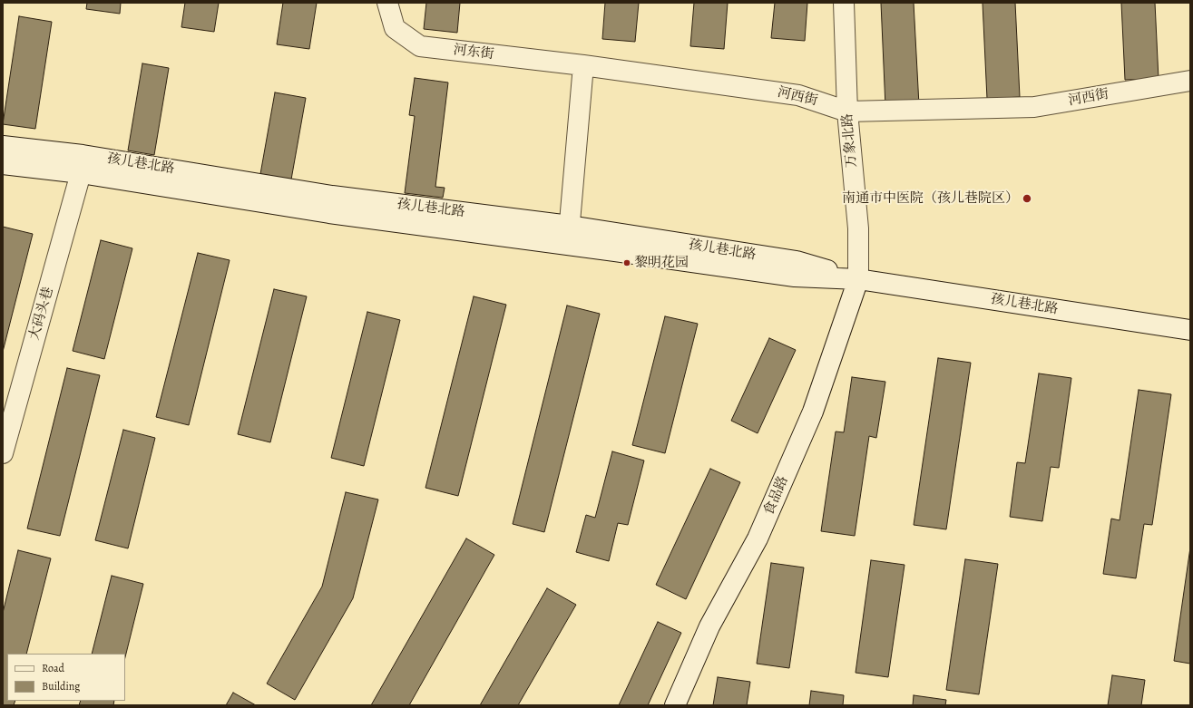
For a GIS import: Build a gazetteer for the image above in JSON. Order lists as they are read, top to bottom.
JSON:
{
  "streets": {
    "main road": [
      "河东街",
      "河西街",
      "万象北路",
      "孩儿巷北路",
      "大码头巷",
      "食品路"
    ]
  },
  "crossings": [
    ["河东街", "河西街"],
    ["河西街", "万象北路"],
    ["万象北路", "孩儿巷北路"],
    ["万象北路", "食品路"],
    ["孩儿巷北路", "大码头巷"],
    ["孩儿巷北路", "食品路"]
  ],
  "places": ["南通市中医院（孩儿巷院区）", "黎明花园"],
  "legend": ["Road", "Building"]
}
